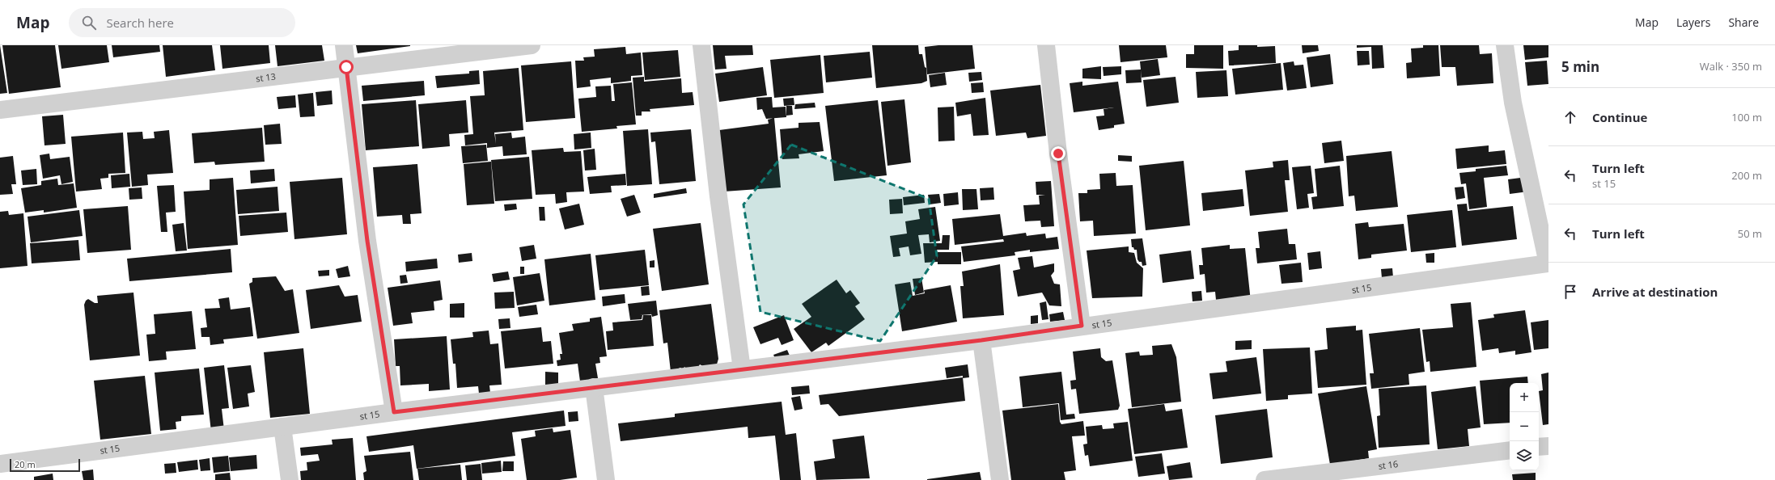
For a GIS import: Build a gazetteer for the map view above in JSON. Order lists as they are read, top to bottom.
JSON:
{
  "streets": {
    "street": ["st 13", "st 15", "st 16"]
  },
  "scale_bar": "20 m",
  "page": {
    "header": "Map",
    "search": "Search here",
    "nav": ["Map", "Layers", "Share"],
    "heading": ["5 min", "Walk · 350 m"],
    "list": [
      ["Continue", "100 m"],
      ["Turn left", "st 15", "200 m"],
      ["Turn left", "50 m"],
      "Arrive at destination"
    ],
    "map_buttons": ["+", "−"],
    "scale": "20 m"
  }
}
